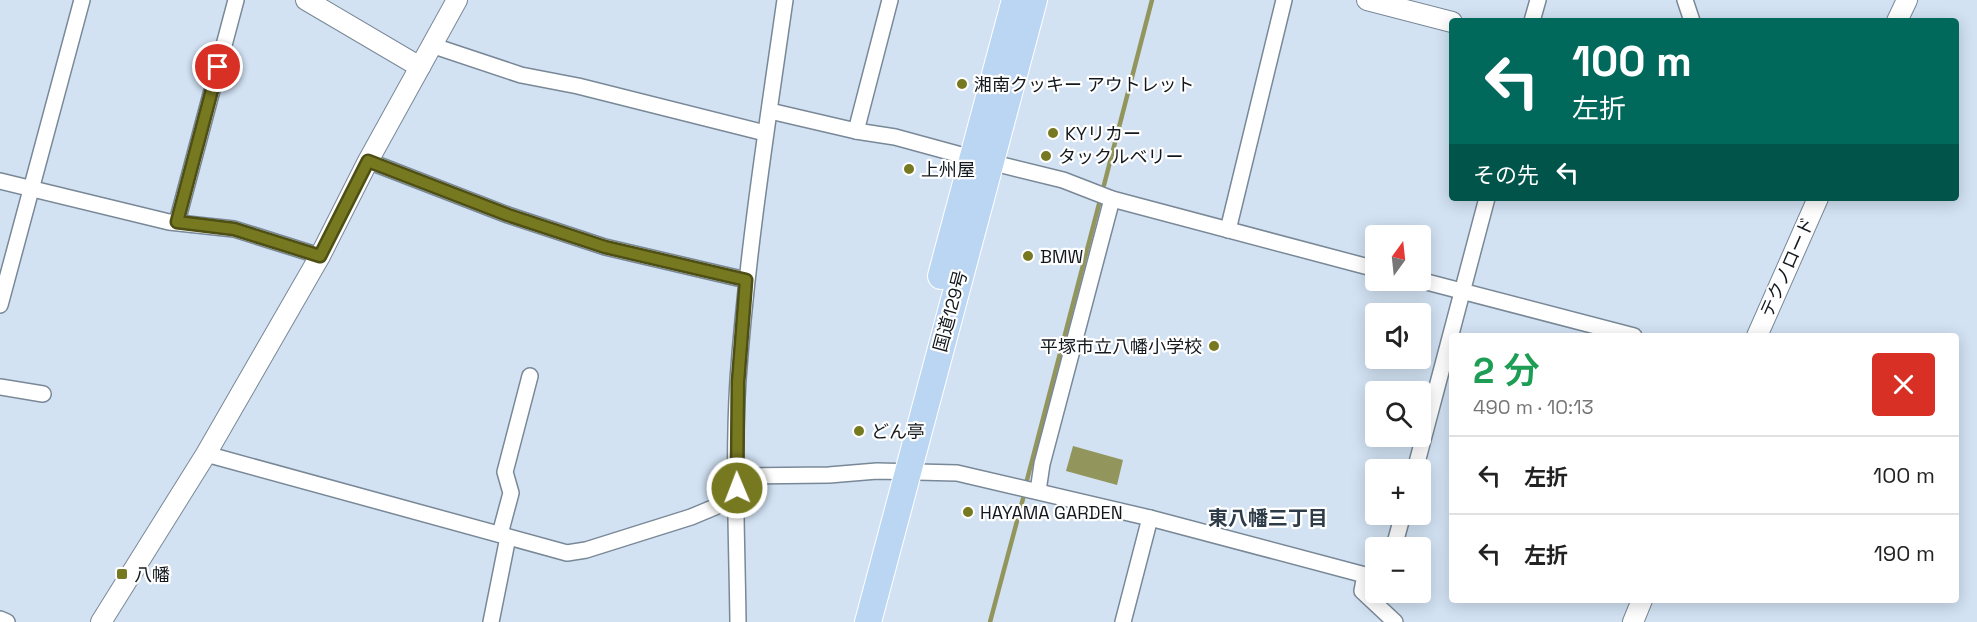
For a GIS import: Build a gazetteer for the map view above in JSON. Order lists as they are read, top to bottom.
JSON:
{
  "streets": {
    "highway": ["国道129号"],
    "street": ["テクノロード"]
  },
  "districts": ["東八幡三丁目"],
  "places": {
    "other": [
      "湘南クッキー アウトレット",
      "KYリカー",
      "タックルベリー",
      "上州屋",
      "BMW",
      "平塚市立八幡小学校",
      "どん亭",
      "HAYAMA GARDEN"
    ],
    "transit": ["八幡"]
  },
  "north": "top",
  "page": {
    "turn": ["100 m", "左折"],
    "then": "その先",
    "map_buttons": ["+", "−"],
    "heading": ["2 分", "490 m · 10:13"],
    "list": [
      {
        "name": "左折",
        "value": "100 m"
      },
      {
        "name": "左折",
        "value": "190 m"
      }
    ]
  }
}
